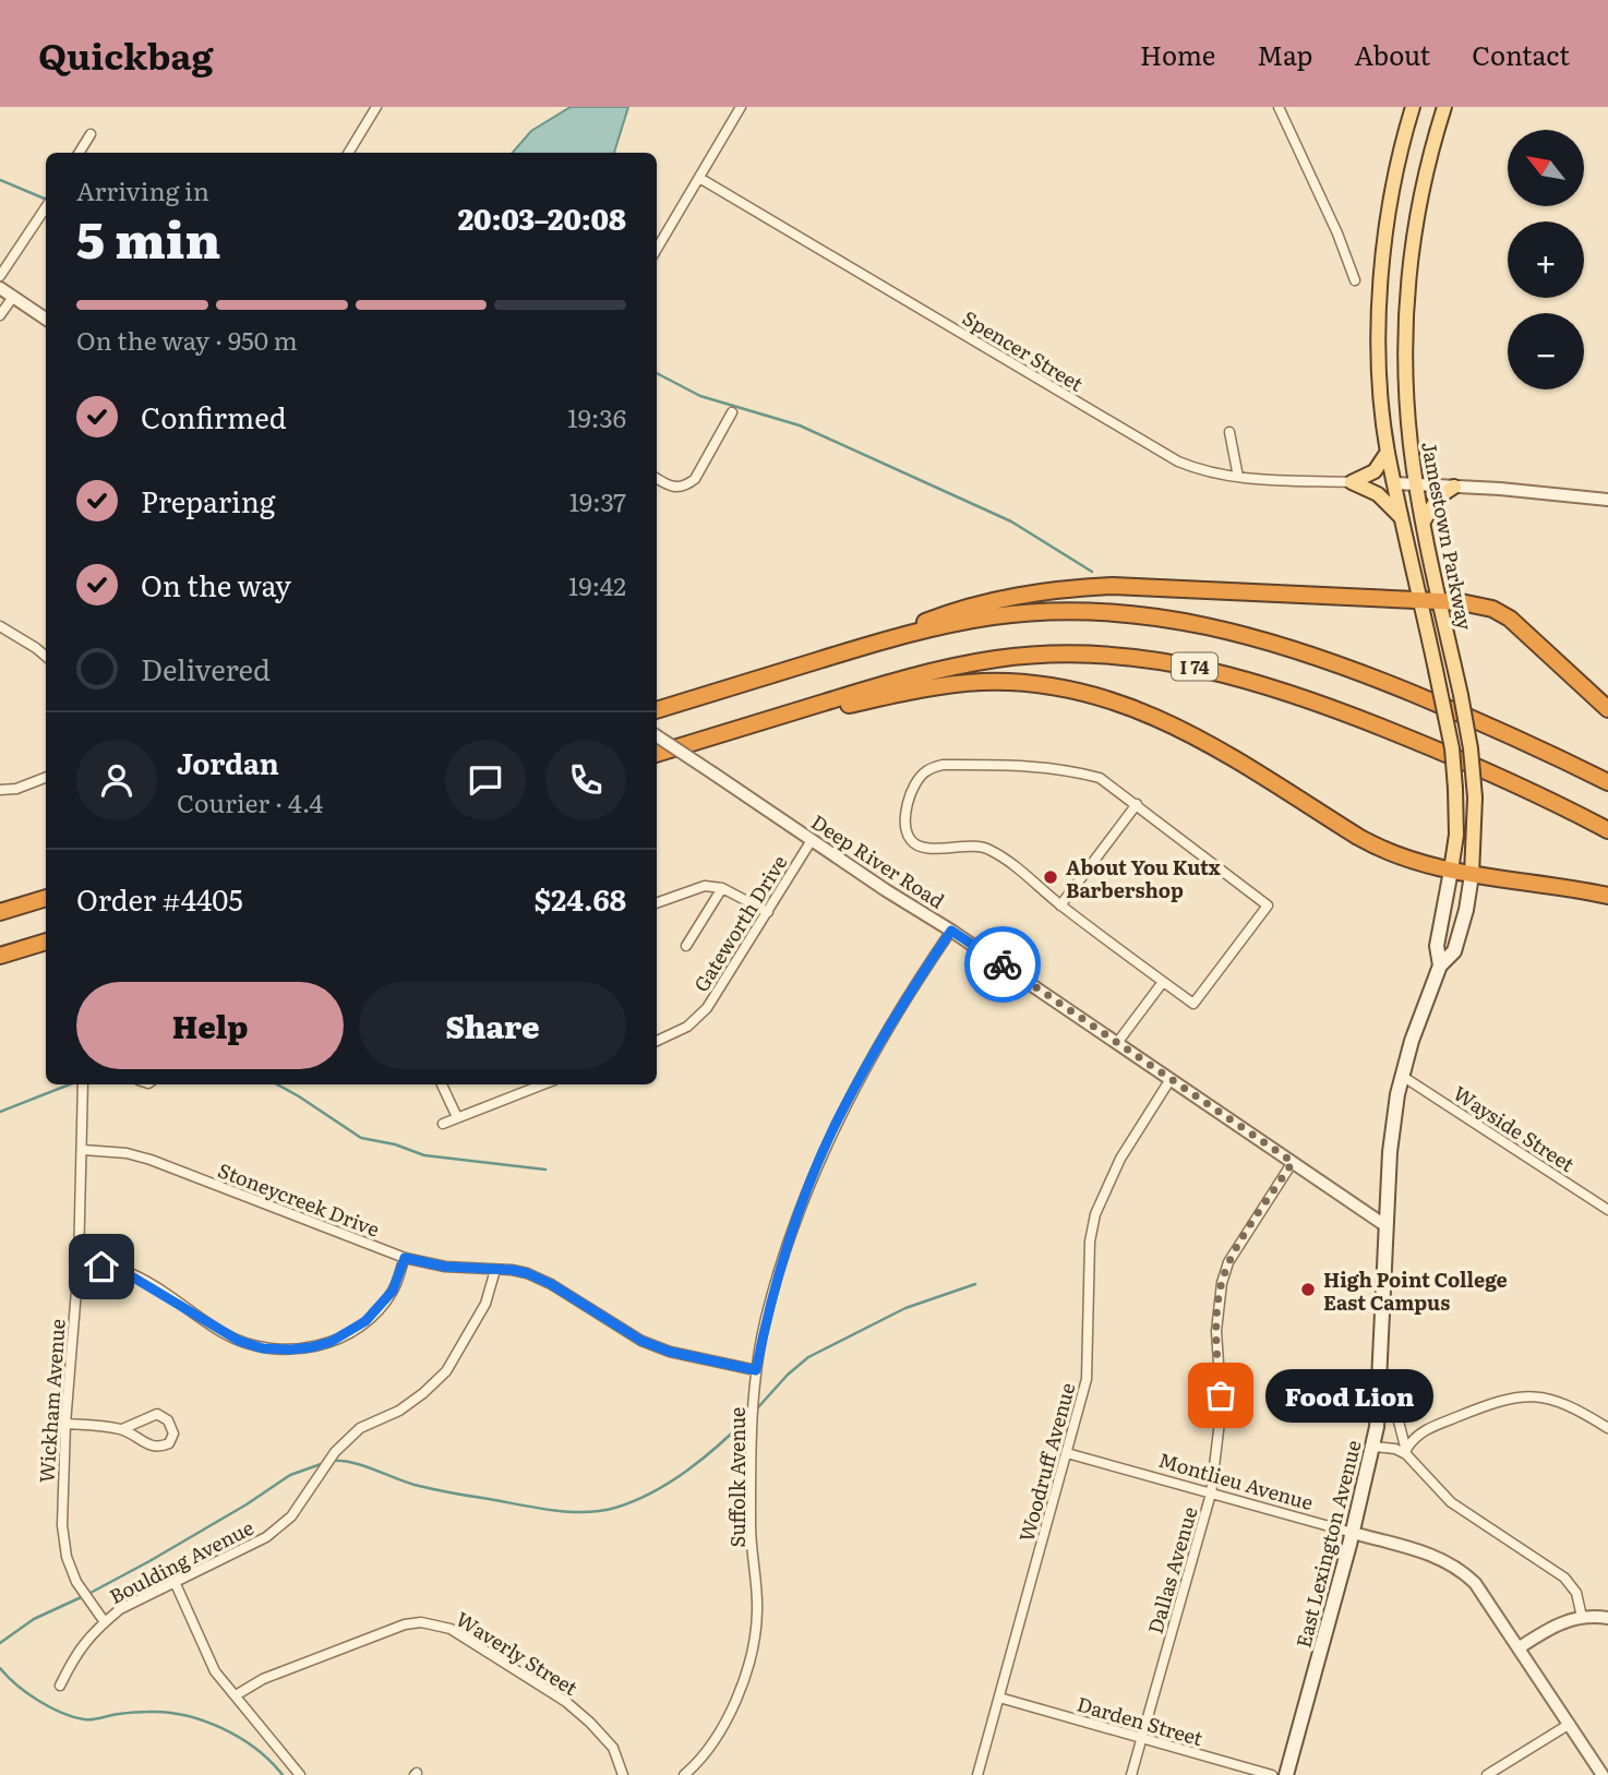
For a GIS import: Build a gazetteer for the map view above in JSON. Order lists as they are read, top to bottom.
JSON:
{
  "streets": {
    "highway": ["I 74"],
    "main road": ["Jamestown Parkway", "East Lexington Avenue"],
    "street": [
      "Spencer Street",
      "Deep River Road",
      "Gateworth Drive",
      "Wayside Street",
      "Stoneycreek Drive",
      "Wickham Avenue",
      "Woodruff Avenue",
      "Suffolk Avenue",
      "Montlieu Avenue",
      "Boulding Avenue",
      "Dallas Avenue",
      "Waverly Street",
      "Darden Street"
    ]
  },
  "crossings": [
    ["Jamestown Parkway", "Deep River Road"],
    ["Jamestown Parkway", "Wayside Street"],
    ["Jamestown Parkway", "East Lexington Avenue"],
    ["Deep River Road", "Gateworth Drive"],
    ["Deep River Road", "Woodruff Avenue"],
    ["Deep River Road", "Suffolk Avenue"],
    ["Deep River Road", "East Lexington Avenue"],
    ["Deep River Road", "Dallas Avenue"],
    ["Stoneycreek Drive", "Wickham Avenue"],
    ["Stoneycreek Drive", "Suffolk Avenue"],
    ["Stoneycreek Drive", "Boulding Avenue"],
    ["Wickham Avenue", "Boulding Avenue"],
    ["Woodruff Avenue", "Montlieu Avenue"],
    ["Woodruff Avenue", "Darden Street"],
    ["Montlieu Avenue", "East Lexington Avenue"],
    ["Montlieu Avenue", "Dallas Avenue"],
    ["Dallas Avenue", "Darden Street"]
  ],
  "places": ["About You Kutx Barbershop", "High Point College East Campus", "Food Lion"],
  "north": "top left",
  "page": {
    "header": "Quickbag",
    "nav": [
      "Home",
      "Map",
      "About",
      "Contact"
    ],
    "map_buttons": ["+", "−"],
    "heading": ["5 min", "Arriving in", "20:03–20:08"],
    "panel": [
      "Jordan",
      "Courier · 4.4",
      "Order #4405",
      "$24.68"
    ],
    "bar": "On the way · 950 m",
    "list": [
      ["Confirmed", "19:36"],
      ["Preparing", "19:37"],
      ["On the way", "19:42"],
      "Delivered"
    ],
    "buttons": ["Help", "Share"],
    "bubble": "Food Lion"
  }
}
